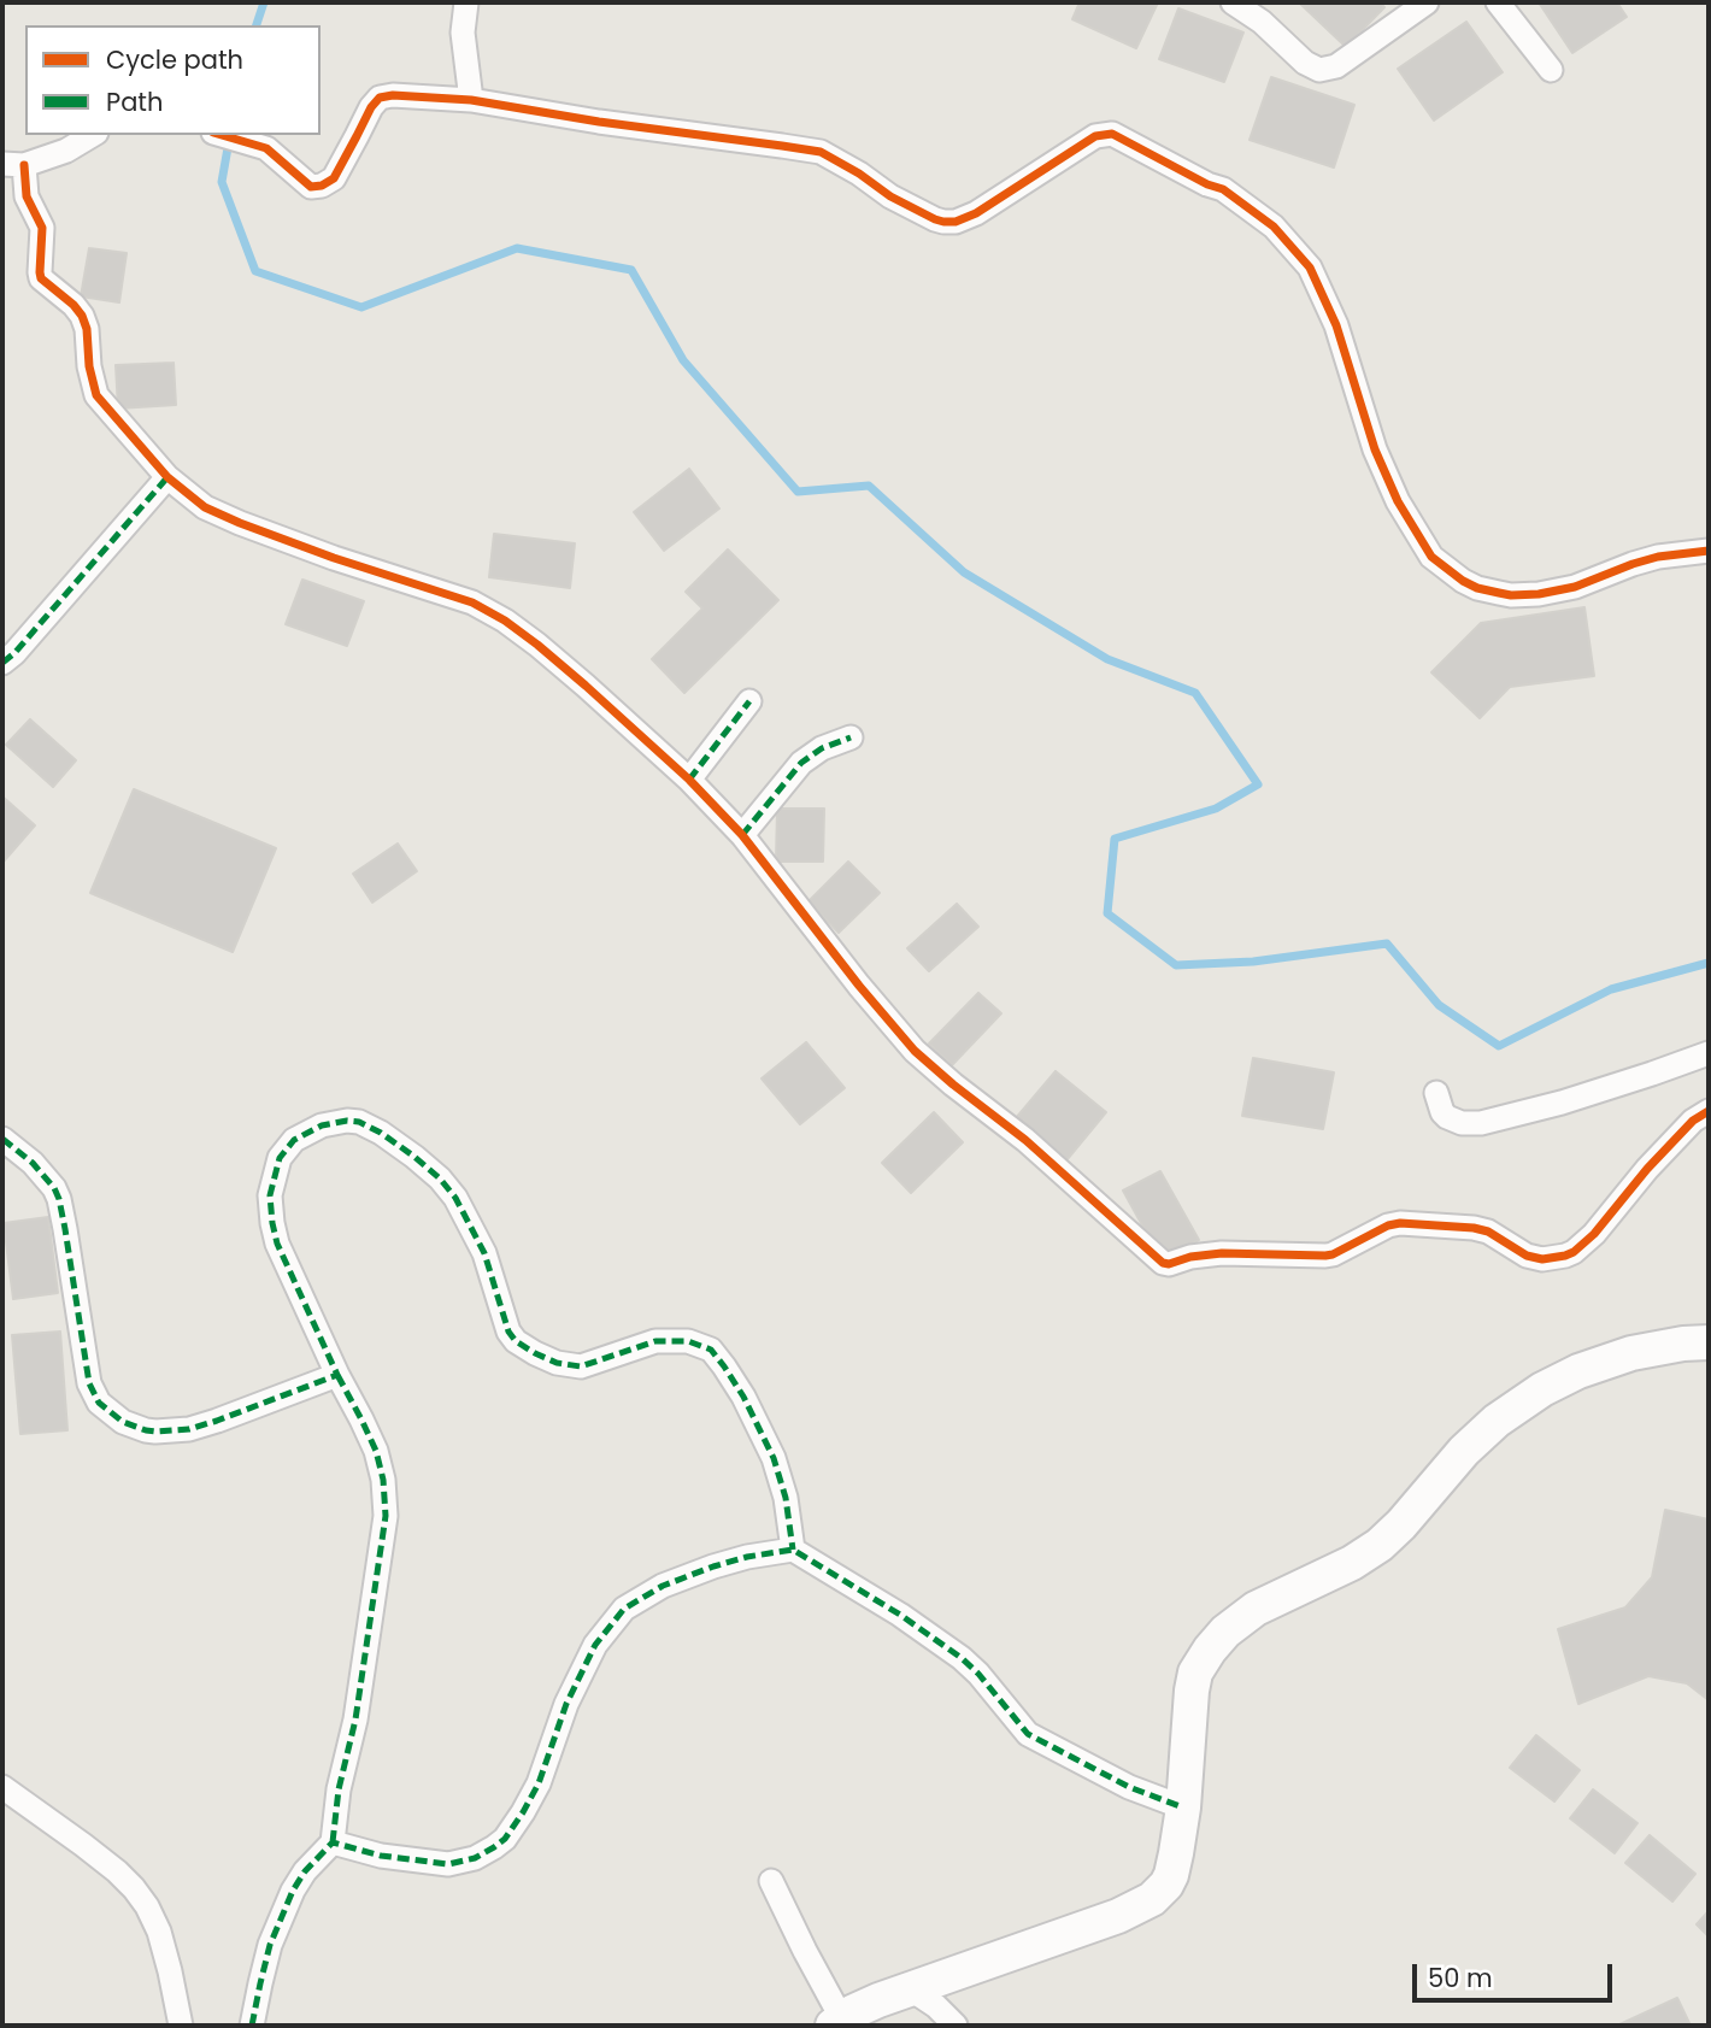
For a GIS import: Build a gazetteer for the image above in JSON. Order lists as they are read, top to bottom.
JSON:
{
  "legend": ["Cycle path", "Path"],
  "scale_bar": "50 m"
}
